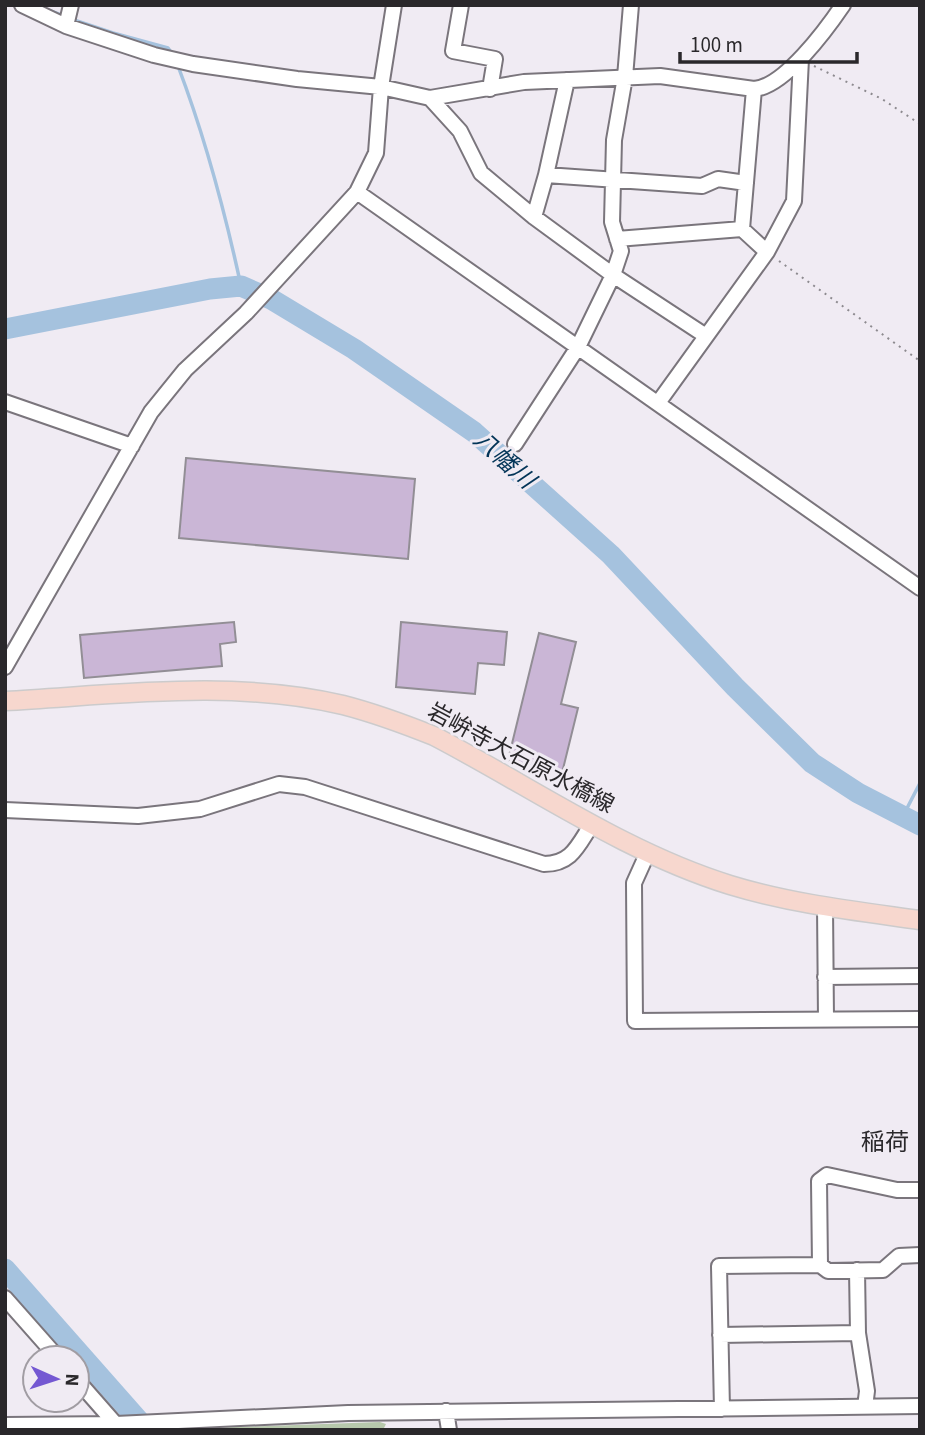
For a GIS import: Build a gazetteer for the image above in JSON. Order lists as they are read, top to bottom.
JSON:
{
  "streets": {
    "main road": ["岩峅寺大石原水橋線"]
  },
  "districts": ["稲荷"],
  "water": ["八幡川"],
  "scale_bar": "100 m",
  "north": "right"
}
